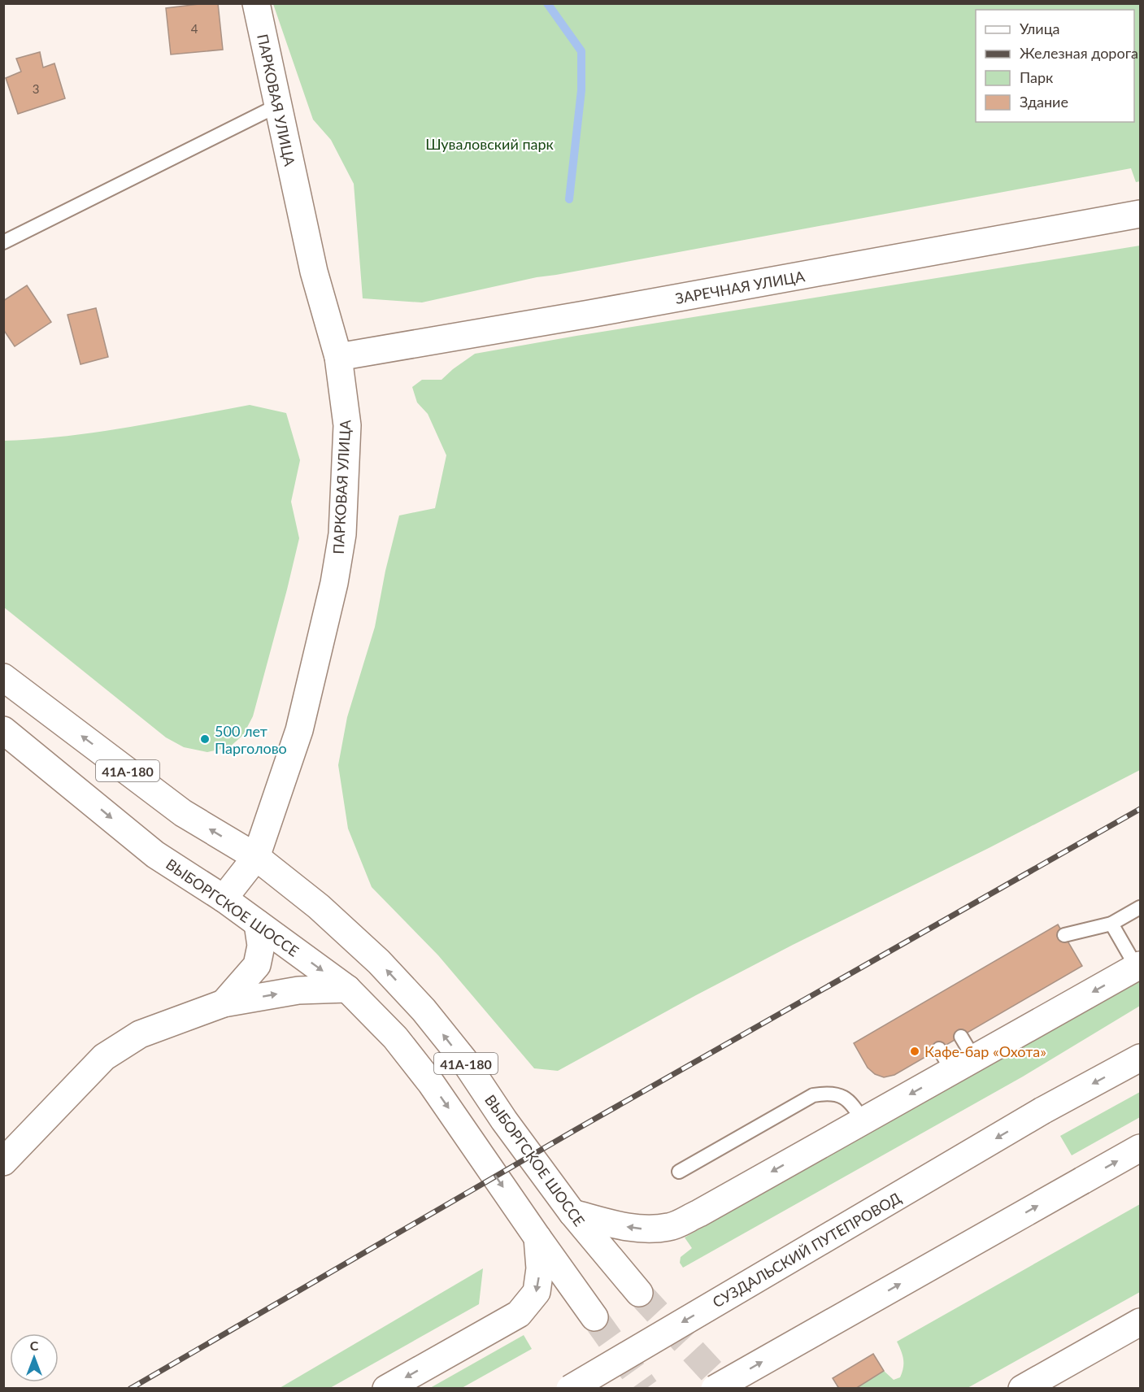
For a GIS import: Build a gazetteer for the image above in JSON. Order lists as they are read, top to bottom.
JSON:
{
  "streets": {
    "main road": [
      "ПАРКОВАЯ УЛИЦА",
      "ЗАРЕЧНАЯ УЛИЦА",
      "41А-180",
      "ВЫБОРГСКОЕ ШОССЕ",
      "СУЗДАЛЬСКИЙ ПУТЕПРОВОД"
    ]
  },
  "crossings": [
    ["ПАРКОВАЯ УЛИЦА", "ЗАРЕЧНАЯ УЛИЦА"],
    ["ПАРКОВАЯ УЛИЦА", "ВЫБОРГСКОЕ ШОССЕ"]
  ],
  "parks": ["Шуваловский парк"],
  "places": ["500 лет Парголово", "Кафе-бар «Охота»"],
  "house_numbers": ["4", "3"],
  "legend": [
    "Улица",
    "Железная дорога",
    "Парк",
    "Здание"
  ],
  "north": "top"
}
